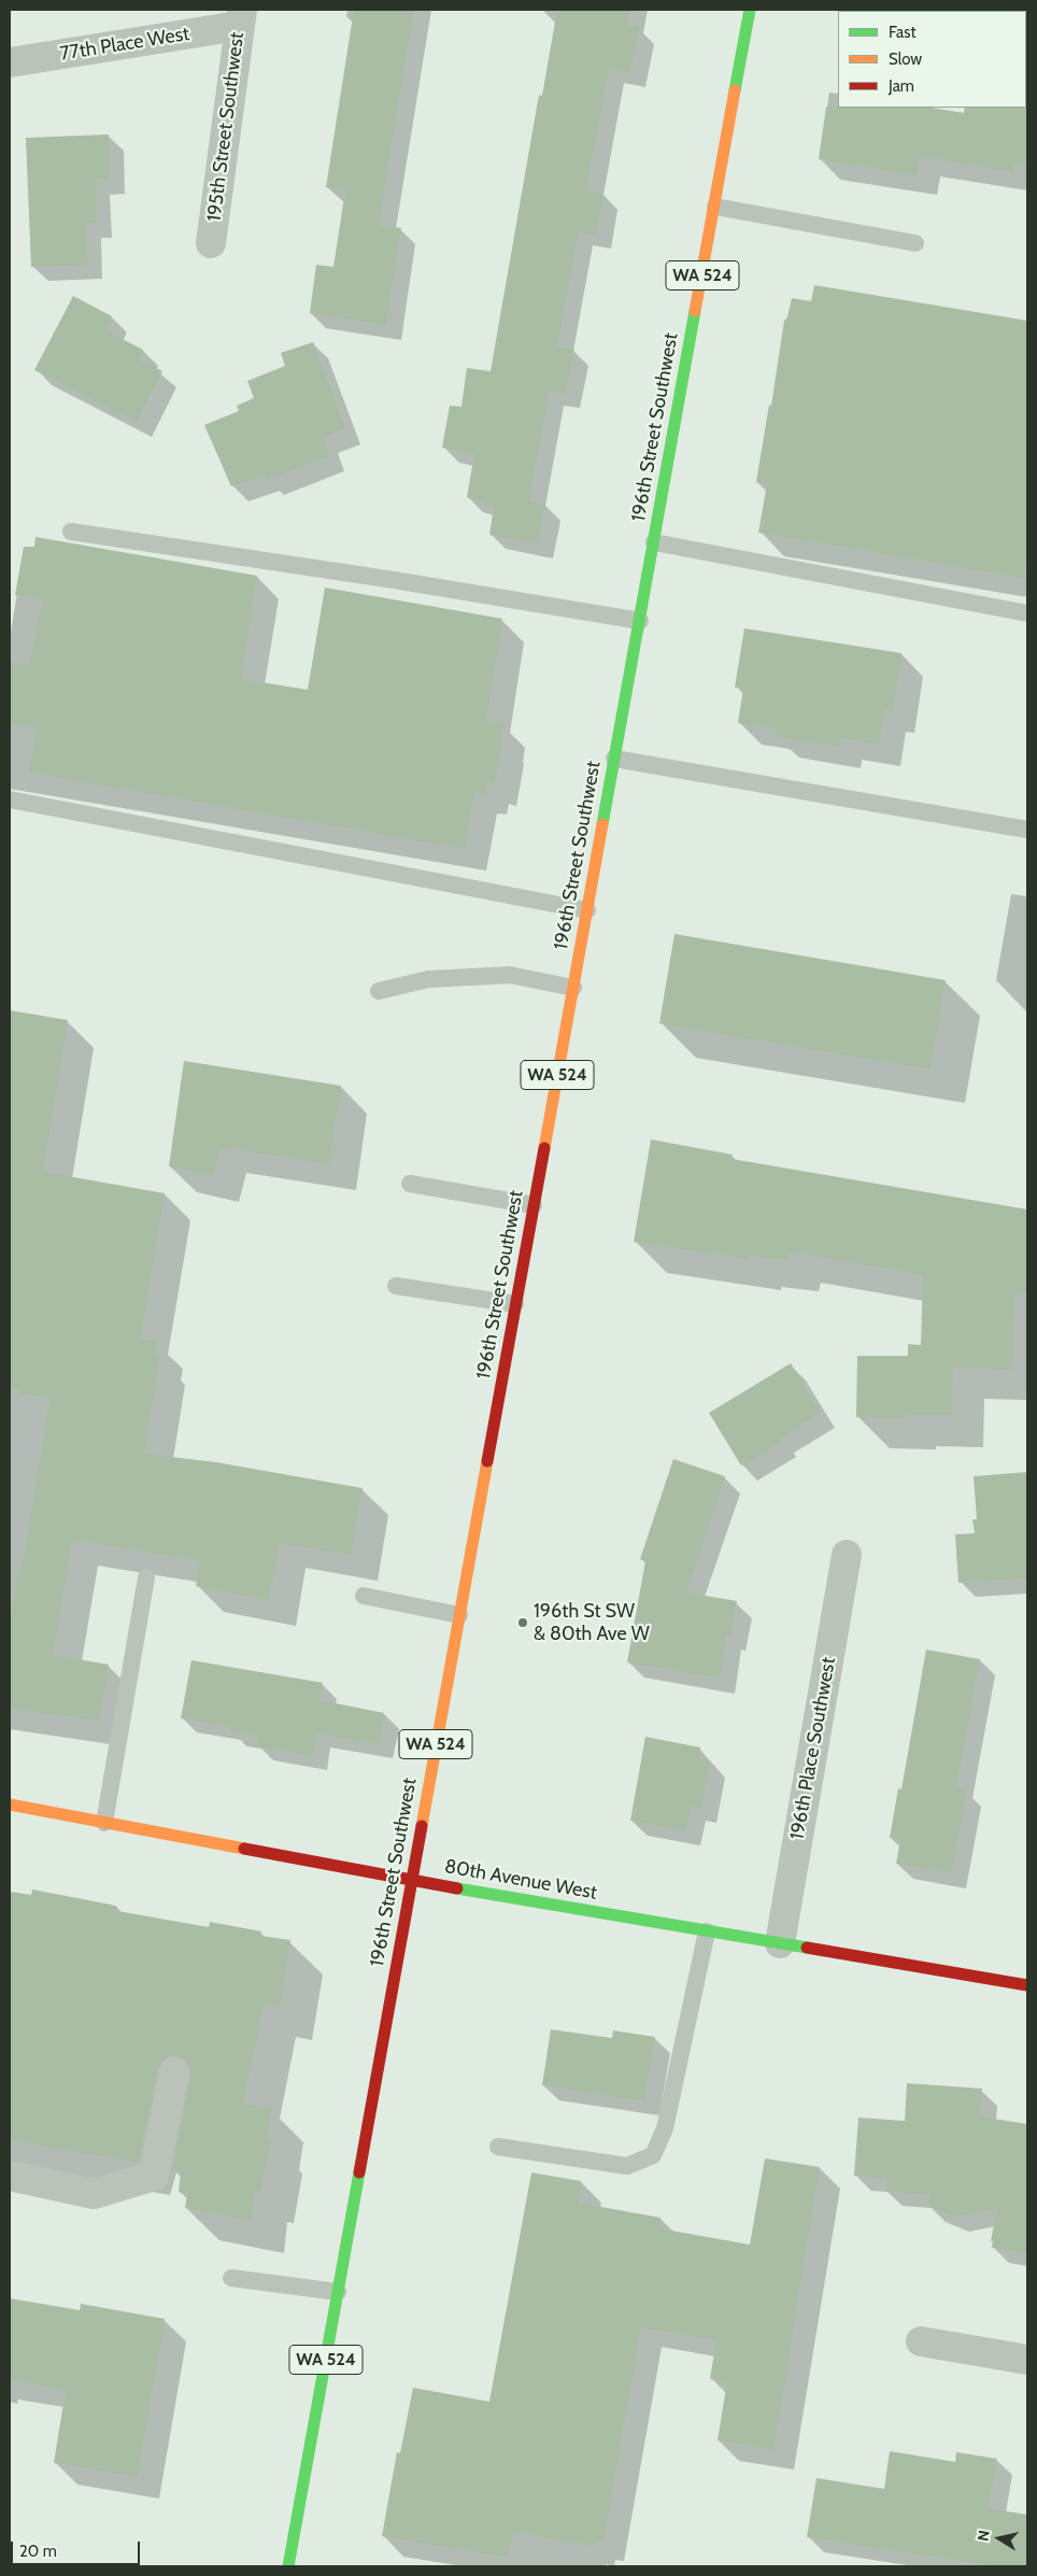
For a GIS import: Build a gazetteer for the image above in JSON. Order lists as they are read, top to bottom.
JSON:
{
  "streets": {
    "main road": ["WA 524", "196th Street Southwest", "80th Avenue West"],
    "street": ["77th Place West", "195th Street Southwest", "196th Place Southwest"]
  },
  "crossings": [
    ["77th Place West", "195th Street Southwest"],
    ["196th Street Southwest", "80th Avenue West"],
    ["196th Place Southwest", "80th Avenue West"]
  ],
  "places": ["196th St SW & 80th Ave W"],
  "legend": ["Fast", "Slow", "Jam"],
  "scale_bar": "20 m",
  "north": "left"
}
